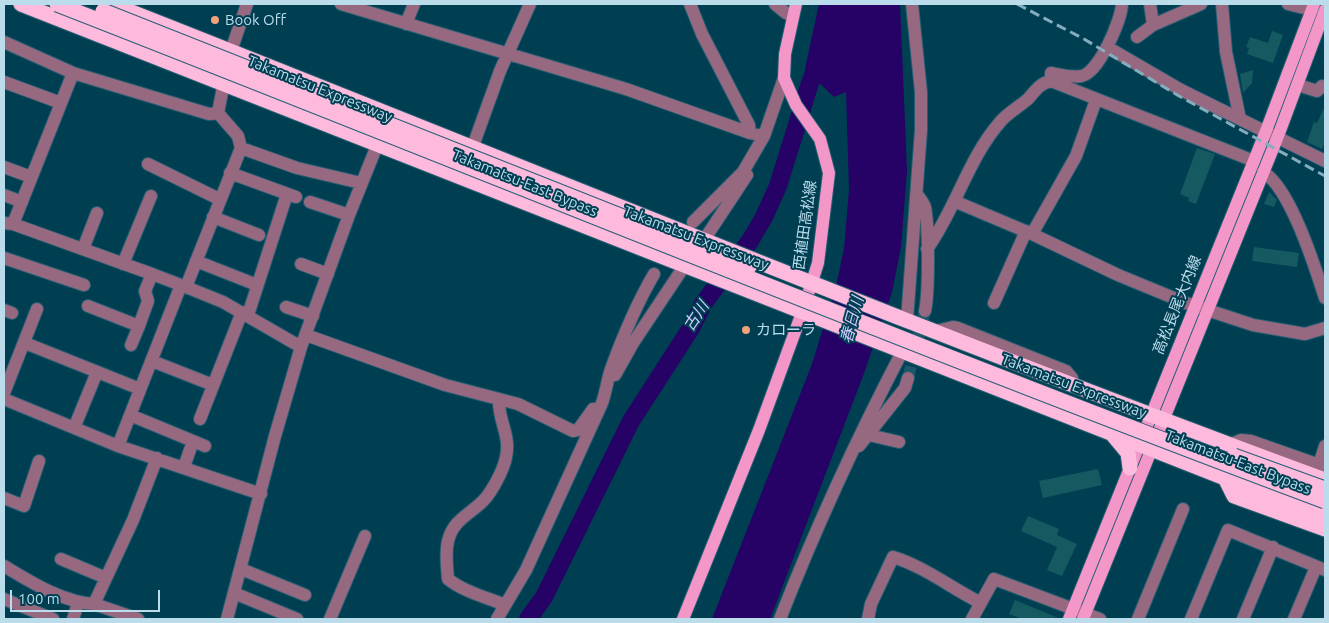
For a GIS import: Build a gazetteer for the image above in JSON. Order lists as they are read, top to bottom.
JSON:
{
  "streets": {
    "highway": ["Takamatsu Expressway", "Takamatsu-East Bypass"],
    "main road": ["西植田高松線", "高松長尾大内線"]
  },
  "crossings": [
    ["Takamatsu-East Bypass", "西植田高松線"],
    ["Takamatsu-East Bypass", "高松長尾大内線"]
  ],
  "water": ["古川", "春日川"],
  "places": ["Book Off", "カローラ"],
  "scale_bar": "100 m"
}
